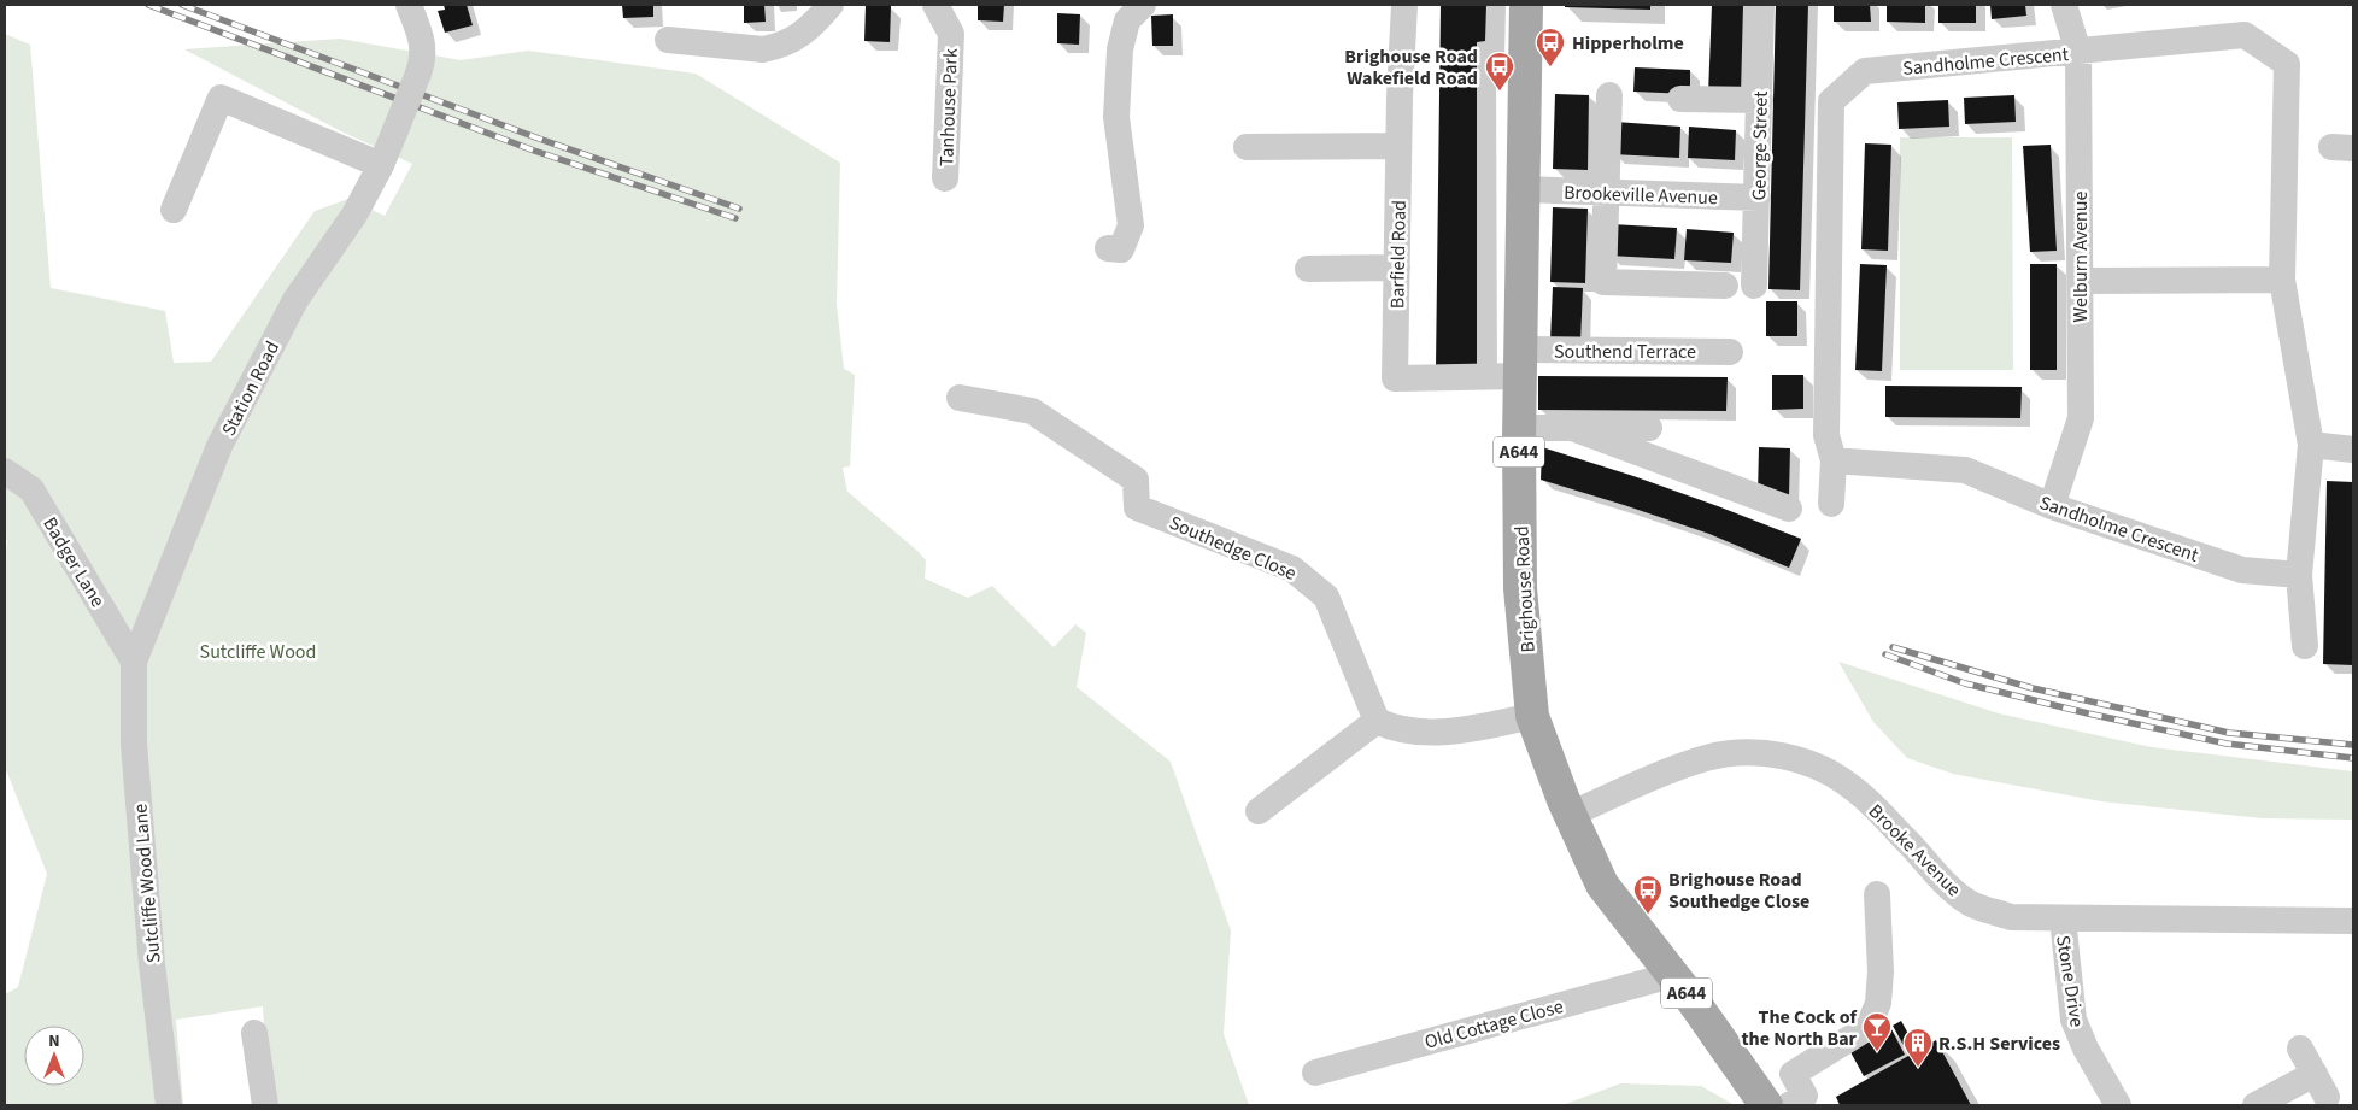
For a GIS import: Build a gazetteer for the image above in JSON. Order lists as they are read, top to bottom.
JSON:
{
  "streets": {
    "main road": ["A644", "Brighouse Road"],
    "street": [
      "Sandholme Crescent",
      "Tanhouse Park",
      "George Street",
      "Brookeville Avenue",
      "Barfield Road",
      "Welburn Avenue",
      "Southend Terrace",
      "Station Road",
      "Southedge Close",
      "Badger Lane",
      "Brooke Avenue",
      "Sutcliffe Wood Lane",
      "Stone Drive",
      "Old Cottage Close"
    ]
  },
  "crossings": [
    ["Sandholme Crescent", "Welburn Avenue"],
    ["George Street", "Brookeville Avenue"],
    ["Brookeville Avenue", "Brighouse Road"],
    ["Barfield Road", "Southend Terrace"],
    ["Barfield Road", "Brighouse Road"],
    ["Southend Terrace", "Brighouse Road"],
    ["Station Road", "Badger Lane"],
    ["Station Road", "Sutcliffe Wood Lane"],
    ["Badger Lane", "Sutcliffe Wood Lane"],
    ["Brighouse Road", "Brooke Avenue"],
    ["Brighouse Road", "Old Cottage Close"],
    ["Brooke Avenue", "Stone Drive"]
  ],
  "parks": ["Sutcliffe Wood"],
  "places": {
    "bus stop": ["Hipperholme", "Brighouse Road Wakefield Road", "Brighouse Road Southedge Close"],
    "bar": ["The Cock of the North Bar"],
    "building": ["R.S.H Services"]
  },
  "north": "top"
}
